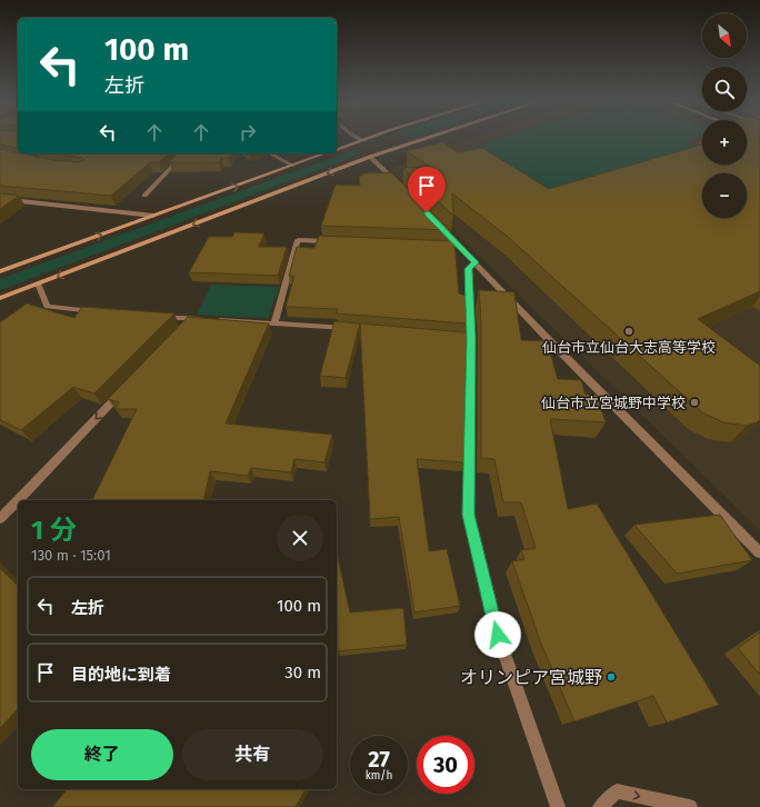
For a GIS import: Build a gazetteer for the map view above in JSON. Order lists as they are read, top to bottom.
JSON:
{
  "places": ["仙台市立仙台大志高等学校", "仙台市立宮城野中学校", "オリンピア宮城野"],
  "north": "bottom right",
  "page": {
    "map_buttons": ["+", "−"],
    "turn": ["100 m", "左折"],
    "heading": ["1 分", "130 m · 15:01"],
    "list": [
      {
        "name": "左折",
        "value": "100 m"
      },
      {
        "name": "目的地に到着",
        "value": "30 m"
      }
    ],
    "buttons": ["終了", "共有"],
    "speed": "27 km/h",
    "limit": "30"
  }
}
